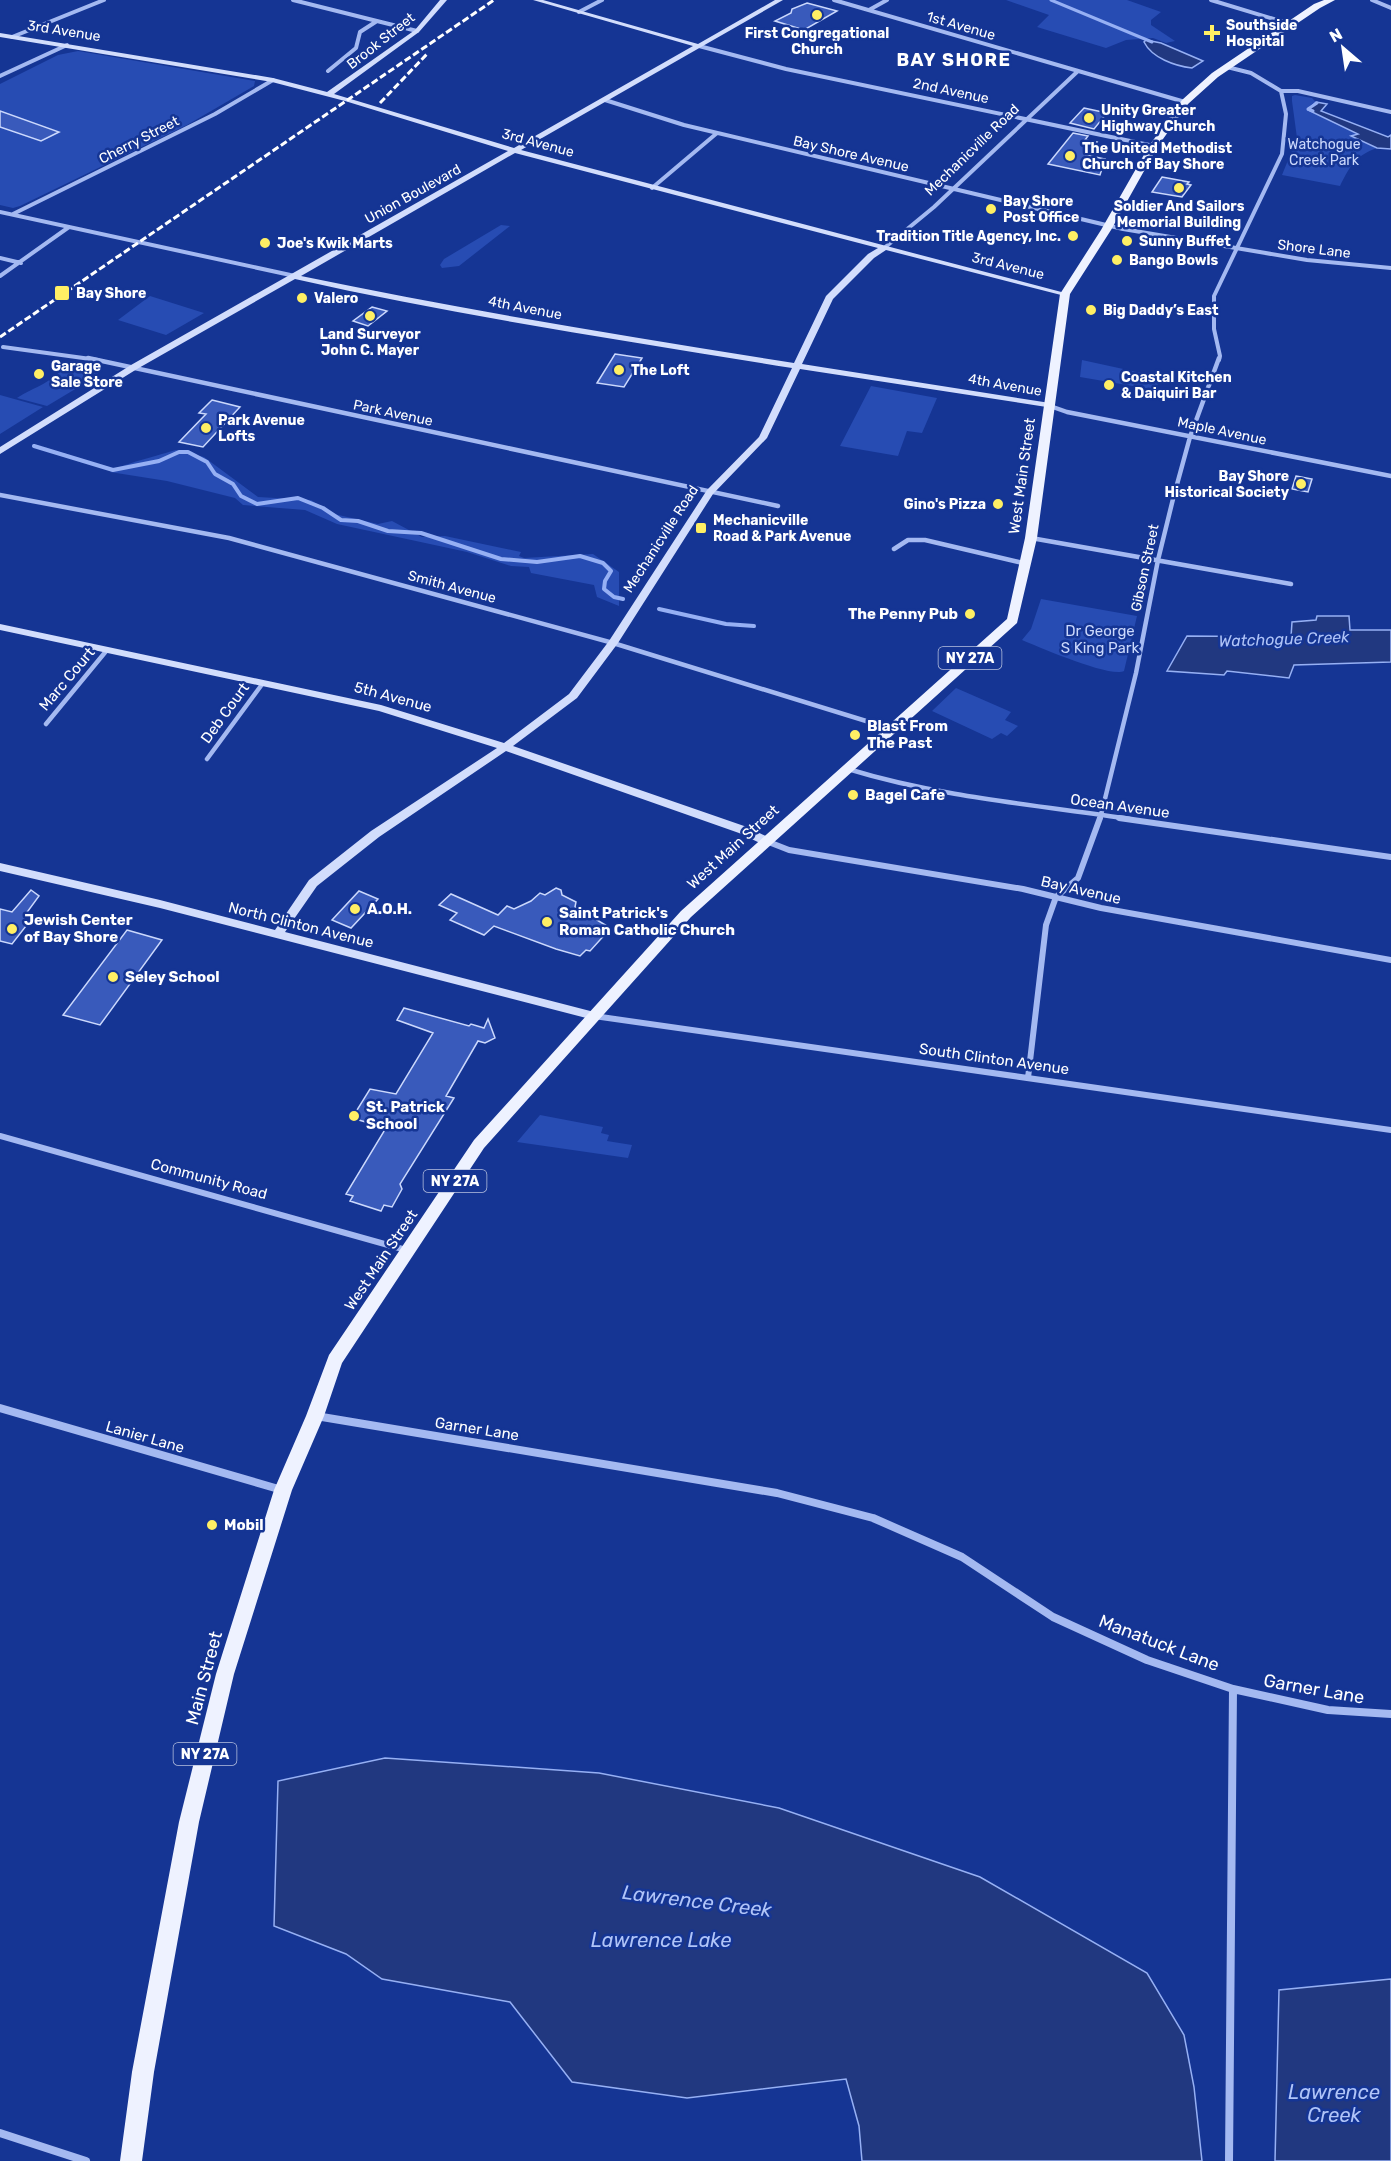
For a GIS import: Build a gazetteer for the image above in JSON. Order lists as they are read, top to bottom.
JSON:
{
  "streets": {
    "main road": [
      "3rd Avenue",
      "Brook Street",
      "2nd Avenue",
      "Mechanicville Road",
      "Union Boulevard",
      "4th Avenue",
      "West Main Street",
      "NY 27A",
      "5th Avenue",
      "North Clinton Avenue",
      "Main Street"
    ],
    "street": [
      "1st Avenue",
      "Cherry Street",
      "Bay Shore Avenue",
      "Shore Lane",
      "Park Avenue",
      "Maple Avenue",
      "Gibson Street",
      "Smith Avenue",
      "Marc Court",
      "Deb Court",
      "Ocean Avenue",
      "Bay Avenue",
      "South Clinton Avenue",
      "Community Road",
      "Garner Lane",
      "Lanier Lane",
      "Manatuck Lane"
    ]
  },
  "crossings": [
    ["1st Avenue", "Mechanicville Road"],
    ["1st Avenue", "NY 27A"],
    ["3rd Avenue", "Brook Street"],
    ["3rd Avenue", "Cherry Street"],
    ["3rd Avenue", "Mechanicville Road"],
    ["3rd Avenue", "Union Boulevard"],
    ["3rd Avenue", "NY 27A"],
    ["2nd Avenue", "Mechanicville Road"],
    ["2nd Avenue", "Union Boulevard"],
    ["2nd Avenue", "NY 27A"],
    ["Cherry Street", "4th Avenue"],
    ["Mechanicville Road", "Bay Shore Avenue"],
    ["Mechanicville Road", "4th Avenue"],
    ["Mechanicville Road", "Park Avenue"],
    ["Mechanicville Road", "Smith Avenue"],
    ["Mechanicville Road", "5th Avenue"],
    ["Mechanicville Road", "North Clinton Avenue"],
    ["Bay Shore Avenue", "Union Boulevard"],
    ["Bay Shore Avenue", "Shore Lane"],
    ["Bay Shore Avenue", "Gibson Street"],
    ["Bay Shore Avenue", "NY 27A"],
    ["Union Boulevard", "4th Avenue"],
    ["Union Boulevard", "Park Avenue"],
    ["Shore Lane", "Gibson Street"],
    ["4th Avenue", "Maple Avenue"],
    ["4th Avenue", "West Main Street"],
    ["4th Avenue", "NY 27A"],
    ["Maple Avenue", "West Main Street"],
    ["Maple Avenue", "Gibson Street"],
    ["Maple Avenue", "NY 27A"],
    ["West Main Street", "Smith Avenue"],
    ["West Main Street", "NY 27A"],
    ["West Main Street", "5th Avenue"],
    ["West Main Street", "Ocean Avenue"],
    ["West Main Street", "Bay Avenue"],
    ["West Main Street", "North Clinton Avenue"],
    ["West Main Street", "South Clinton Avenue"],
    ["West Main Street", "Community Road"],
    ["West Main Street", "Main Street"],
    ["Gibson Street", "Ocean Avenue"],
    ["Gibson Street", "Bay Avenue"],
    ["Gibson Street", "South Clinton Avenue"],
    ["Marc Court", "5th Avenue"],
    ["5th Avenue", "Deb Court"],
    ["5th Avenue", "Bay Avenue"],
    ["North Clinton Avenue", "South Clinton Avenue"],
    ["Garner Lane", "Manatuck Lane"],
    ["Garner Lane", "Main Street"],
    ["Lanier Lane", "Main Street"]
  ],
  "districts": ["BAY SHORE"],
  "water": ["Watchogue Creek", "Lawrence Creek", "Lawrence Lake"],
  "parks": ["Watchogue Creek Park", "Dr George S King Park"],
  "places": {
    "other": [
      "First Congregational Church",
      "Unity Greater Highway Church",
      "The United Methodist Church of Bay Shore",
      "Soldier And Sailors Memorial Building",
      "Bay Shore Post Office",
      "Tradition Title Agency, Inc.",
      "Sunny Buffet",
      "Joe's Kwik Marts",
      "Bango Bowls",
      "Valero",
      "Big Daddy’s East",
      "Land Surveyor John C. Mayer",
      "The Loft",
      "Garage Sale Store",
      "Coastal Kitchen & Daiquiri Bar",
      "Park Avenue Lofts",
      "Bay Shore Historical Society",
      "Gino's Pizza",
      "The Penny Pub",
      "Blast From The Past",
      "Bagel Cafe",
      "A.O.H.",
      "Saint Patrick's Roman Catholic Church",
      "Jewish Center of Bay Shore",
      "Seley School",
      "St. Patrick School",
      "Mobil"
    ],
    "health": ["Southside Hospital"],
    "transit": ["Bay Shore", "Mechanicville Road & Park Avenue"]
  },
  "north": "top left"
}
